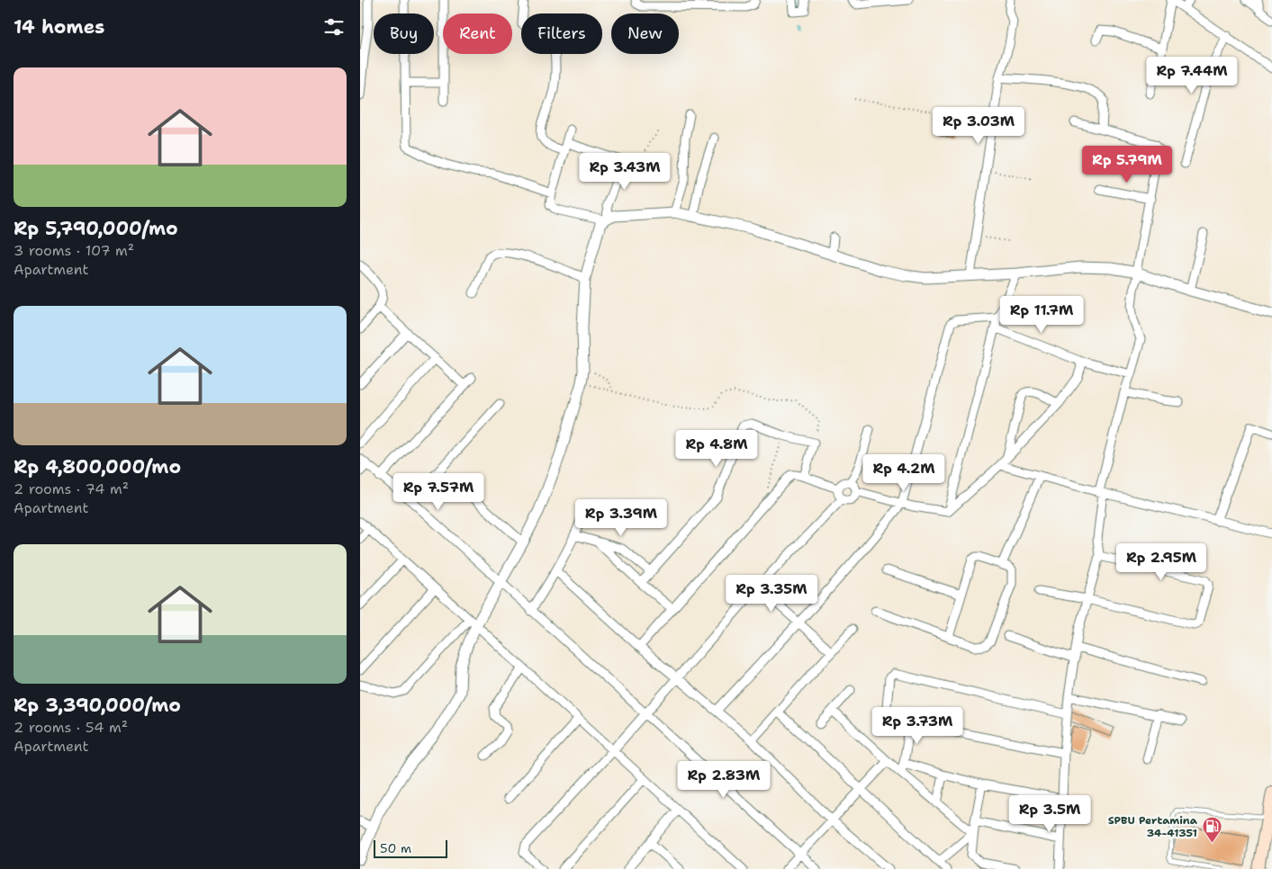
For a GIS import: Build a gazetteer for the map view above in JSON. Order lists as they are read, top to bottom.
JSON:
{
  "places": {
    "fuel station": ["SPBU Pertamina 34-41351"]
  },
  "scale_bar": "50 m",
  "page": {
    "heading": "14 homes",
    "chip": [
      "Buy",
      "Rent",
      "Filters",
      "New"
    ],
    "list": [
      {
        "name": "Rp 5,790,000/mo",
        "note": "3 rooms · 107 m² · Apartment"
      },
      {
        "name": "Rp 4,800,000/mo",
        "note": "2 rooms · 74 m² · Apartment"
      },
      {
        "name": "Rp 3,390,000/mo",
        "note": "2 rooms · 54 m² · Apartment"
      }
    ],
    "price": [
      "Rp 7.44M",
      "Rp 3.03M",
      "Rp 5.79M",
      "Rp 3.43M",
      "Rp 11.7M",
      "Rp 4.8M",
      "Rp 4.2M",
      "Rp 7.57M",
      "Rp 3.39M",
      "Rp 2.95M",
      "Rp 3.35M",
      "Rp 3.73M",
      "Rp 2.83M",
      "Rp 3.5M"
    ],
    "scale": "50 m"
  }
}
